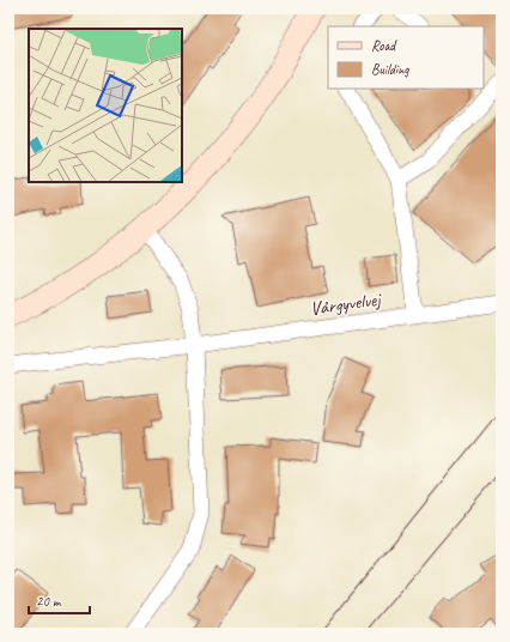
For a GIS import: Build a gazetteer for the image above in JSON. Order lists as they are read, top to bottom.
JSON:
{
  "streets": {
    "street": ["Vårgyvelvej"]
  },
  "legend": ["Road", "Building"],
  "scale_bar": "20 m"
}
